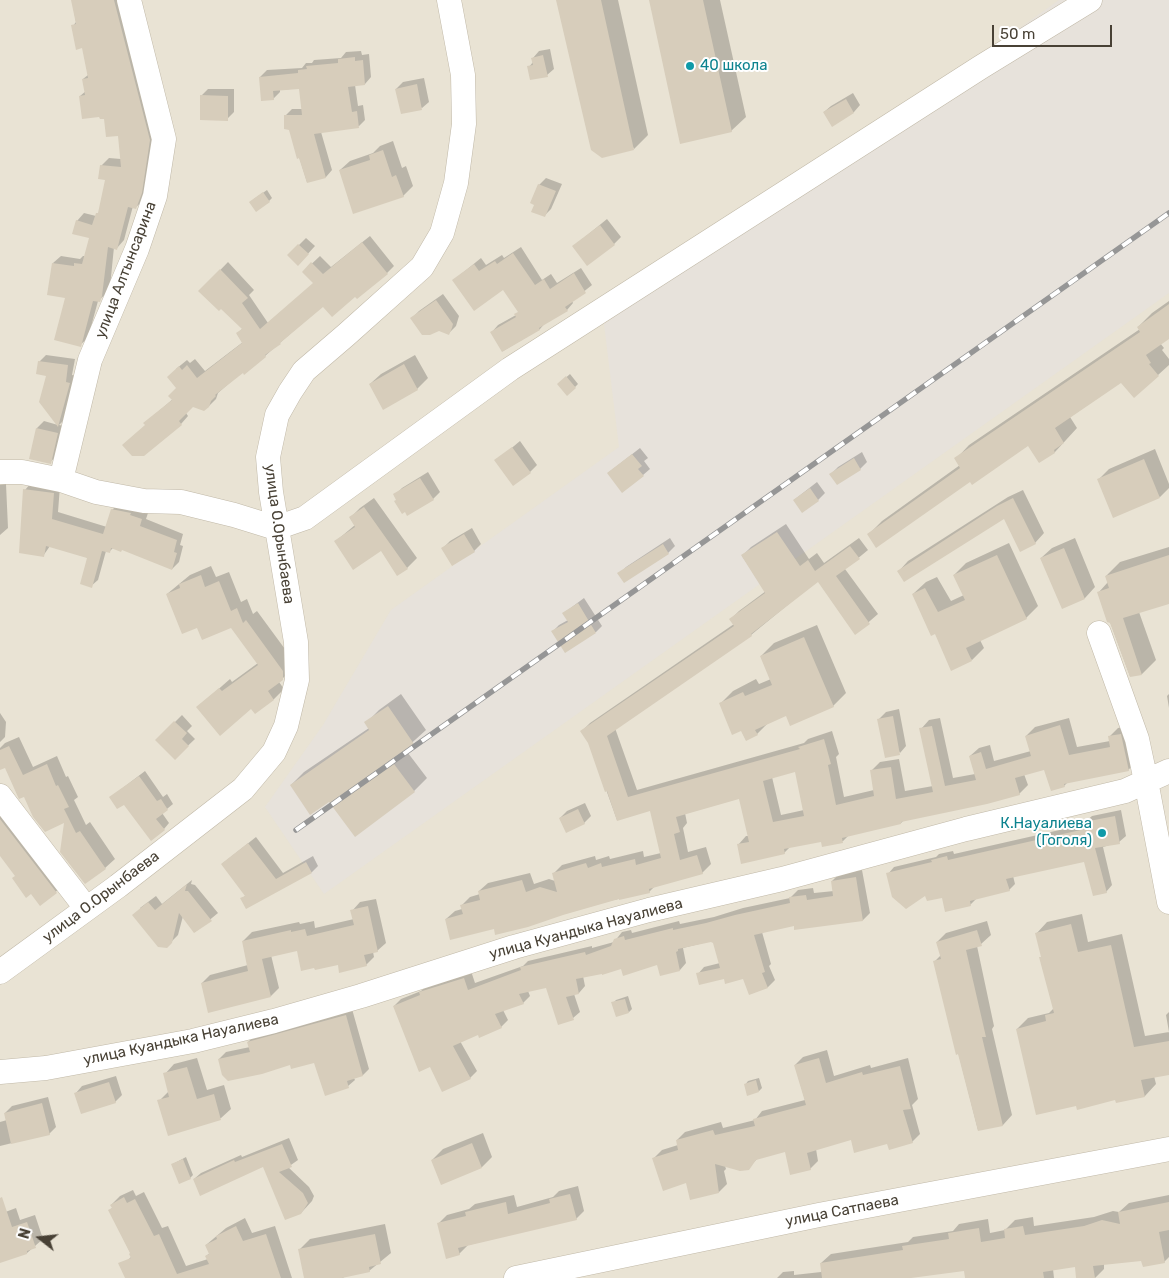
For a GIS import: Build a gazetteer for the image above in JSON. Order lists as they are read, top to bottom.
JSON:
{
  "streets": {
    "street": [
      "улица Алтынсарина",
      "улица О.Орынбаева",
      "улица Куандыка Науалиева",
      "улица Сатпаева"
    ]
  },
  "places": ["40 школа", "К.Науалиева (Гоголя)"],
  "scale_bar": "50 m",
  "north": "left"
}
